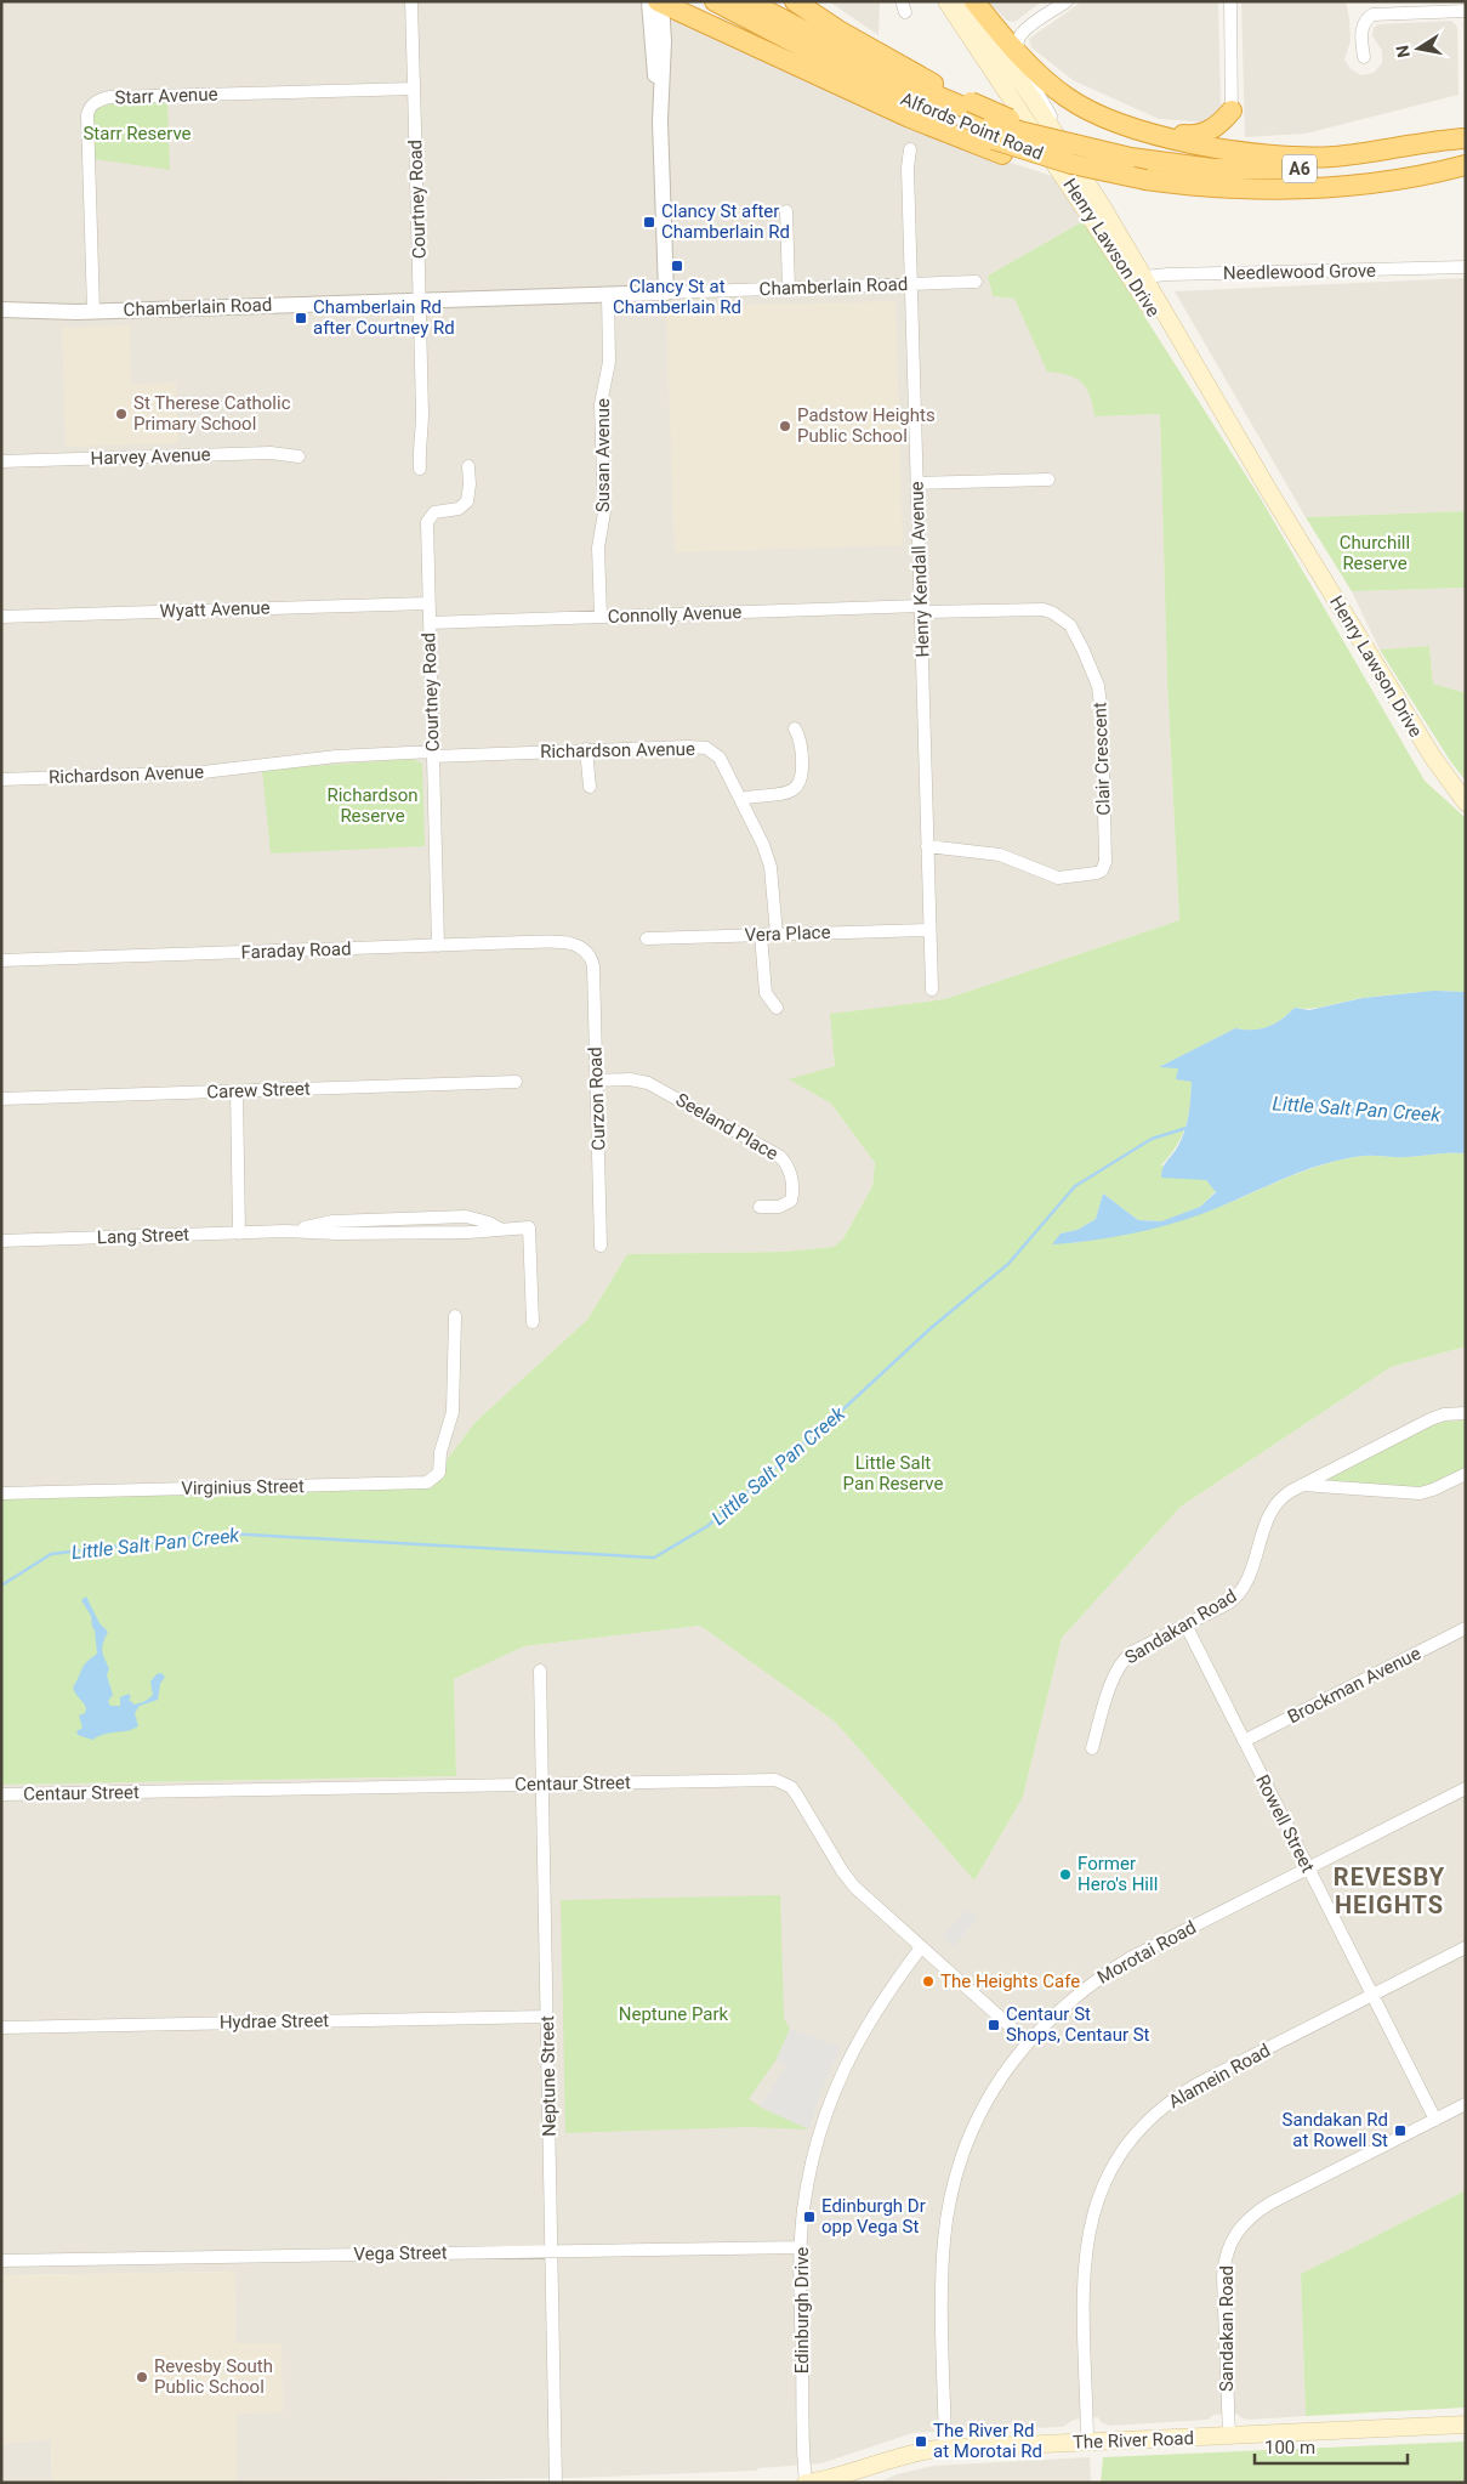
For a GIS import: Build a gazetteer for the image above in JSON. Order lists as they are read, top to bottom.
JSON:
{
  "streets": {
    "highway": ["Alfords Point Road", "A6"],
    "main road": ["Henry Lawson Drive", "The River Road"],
    "street": [
      "Starr Avenue",
      "Courtney Road",
      "Needlewood Grove",
      "Chamberlain Road",
      "Susan Avenue",
      "Harvey Avenue",
      "Henry Kendall Avenue",
      "Wyatt Avenue",
      "Connolly Avenue",
      "Richardson Avenue",
      "Clair Crescent",
      "Vera Place",
      "Faraday Road",
      "Carew Street",
      "Curzon Road",
      "Seeland Place",
      "Lang Street",
      "Virginius Street",
      "Sandakan Road",
      "Brockman Avenue",
      "Centaur Street",
      "Rowell Street",
      "Morotai Road",
      "Hydrae Street",
      "Neptune Street",
      "Alamein Road",
      "Vega Street",
      "Edinburgh Drive"
    ]
  },
  "crossings": [
    ["Starr Avenue", "Courtney Road"],
    ["Starr Avenue", "Chamberlain Road"],
    ["Alfords Point Road", "A6"],
    ["Courtney Road", "Chamberlain Road"],
    ["Courtney Road", "Wyatt Avenue"],
    ["Courtney Road", "Connolly Avenue"],
    ["Courtney Road", "Richardson Avenue"],
    ["Courtney Road", "Faraday Road"],
    ["Henry Lawson Drive", "Needlewood Grove"],
    ["Chamberlain Road", "Susan Avenue"],
    ["Chamberlain Road", "Henry Kendall Avenue"],
    ["Susan Avenue", "Connolly Avenue"],
    ["Henry Kendall Avenue", "Connolly Avenue"],
    ["Henry Kendall Avenue", "Clair Crescent"],
    ["Henry Kendall Avenue", "Vera Place"],
    ["Connolly Avenue", "Clair Crescent"],
    ["Richardson Avenue", "Vera Place"],
    ["Faraday Road", "Curzon Road"],
    ["Curzon Road", "Seeland Place"],
    ["Sandakan Road", "Rowell Street"],
    ["Sandakan Road", "The River Road"],
    ["Brockman Avenue", "Rowell Street"],
    ["Centaur Street", "Morotai Road"],
    ["Centaur Street", "Neptune Street"],
    ["Centaur Street", "Edinburgh Drive"],
    ["Rowell Street", "Morotai Road"],
    ["Rowell Street", "Alamein Road"],
    ["Morotai Road", "The River Road"],
    ["Hydrae Street", "Neptune Street"],
    ["Neptune Street", "Vega Street"],
    ["Alamein Road", "The River Road"],
    ["Vega Street", "Edinburgh Drive"],
    ["Edinburgh Drive", "The River Road"]
  ],
  "districts": ["REVESBY HEIGHTS"],
  "water": ["Little Salt Pan Creek"],
  "parks": [
    "Starr Reserve",
    "Churchill Reserve",
    "Richardson Reserve",
    "Little Salt Pan Reserve",
    "Neptune Park"
  ],
  "places": {
    "transit": [
      "Clancy St after Chamberlain Rd",
      "Clancy St at Chamberlain Rd",
      "Chamberlain Rd after Courtney Rd",
      "Centaur St Shops, Centaur St",
      "Sandakan Rd at Rowell St",
      "Edinburgh Dr opp Vega St",
      "The River Rd at Morotai Rd"
    ],
    "other": [
      "St Therese Catholic Primary School",
      "Padstow Heights Public School",
      "Former Hero's Hill",
      "The Heights Cafe",
      "Revesby South Public School"
    ]
  },
  "scale_bar": "100 m",
  "north": "left"
}
